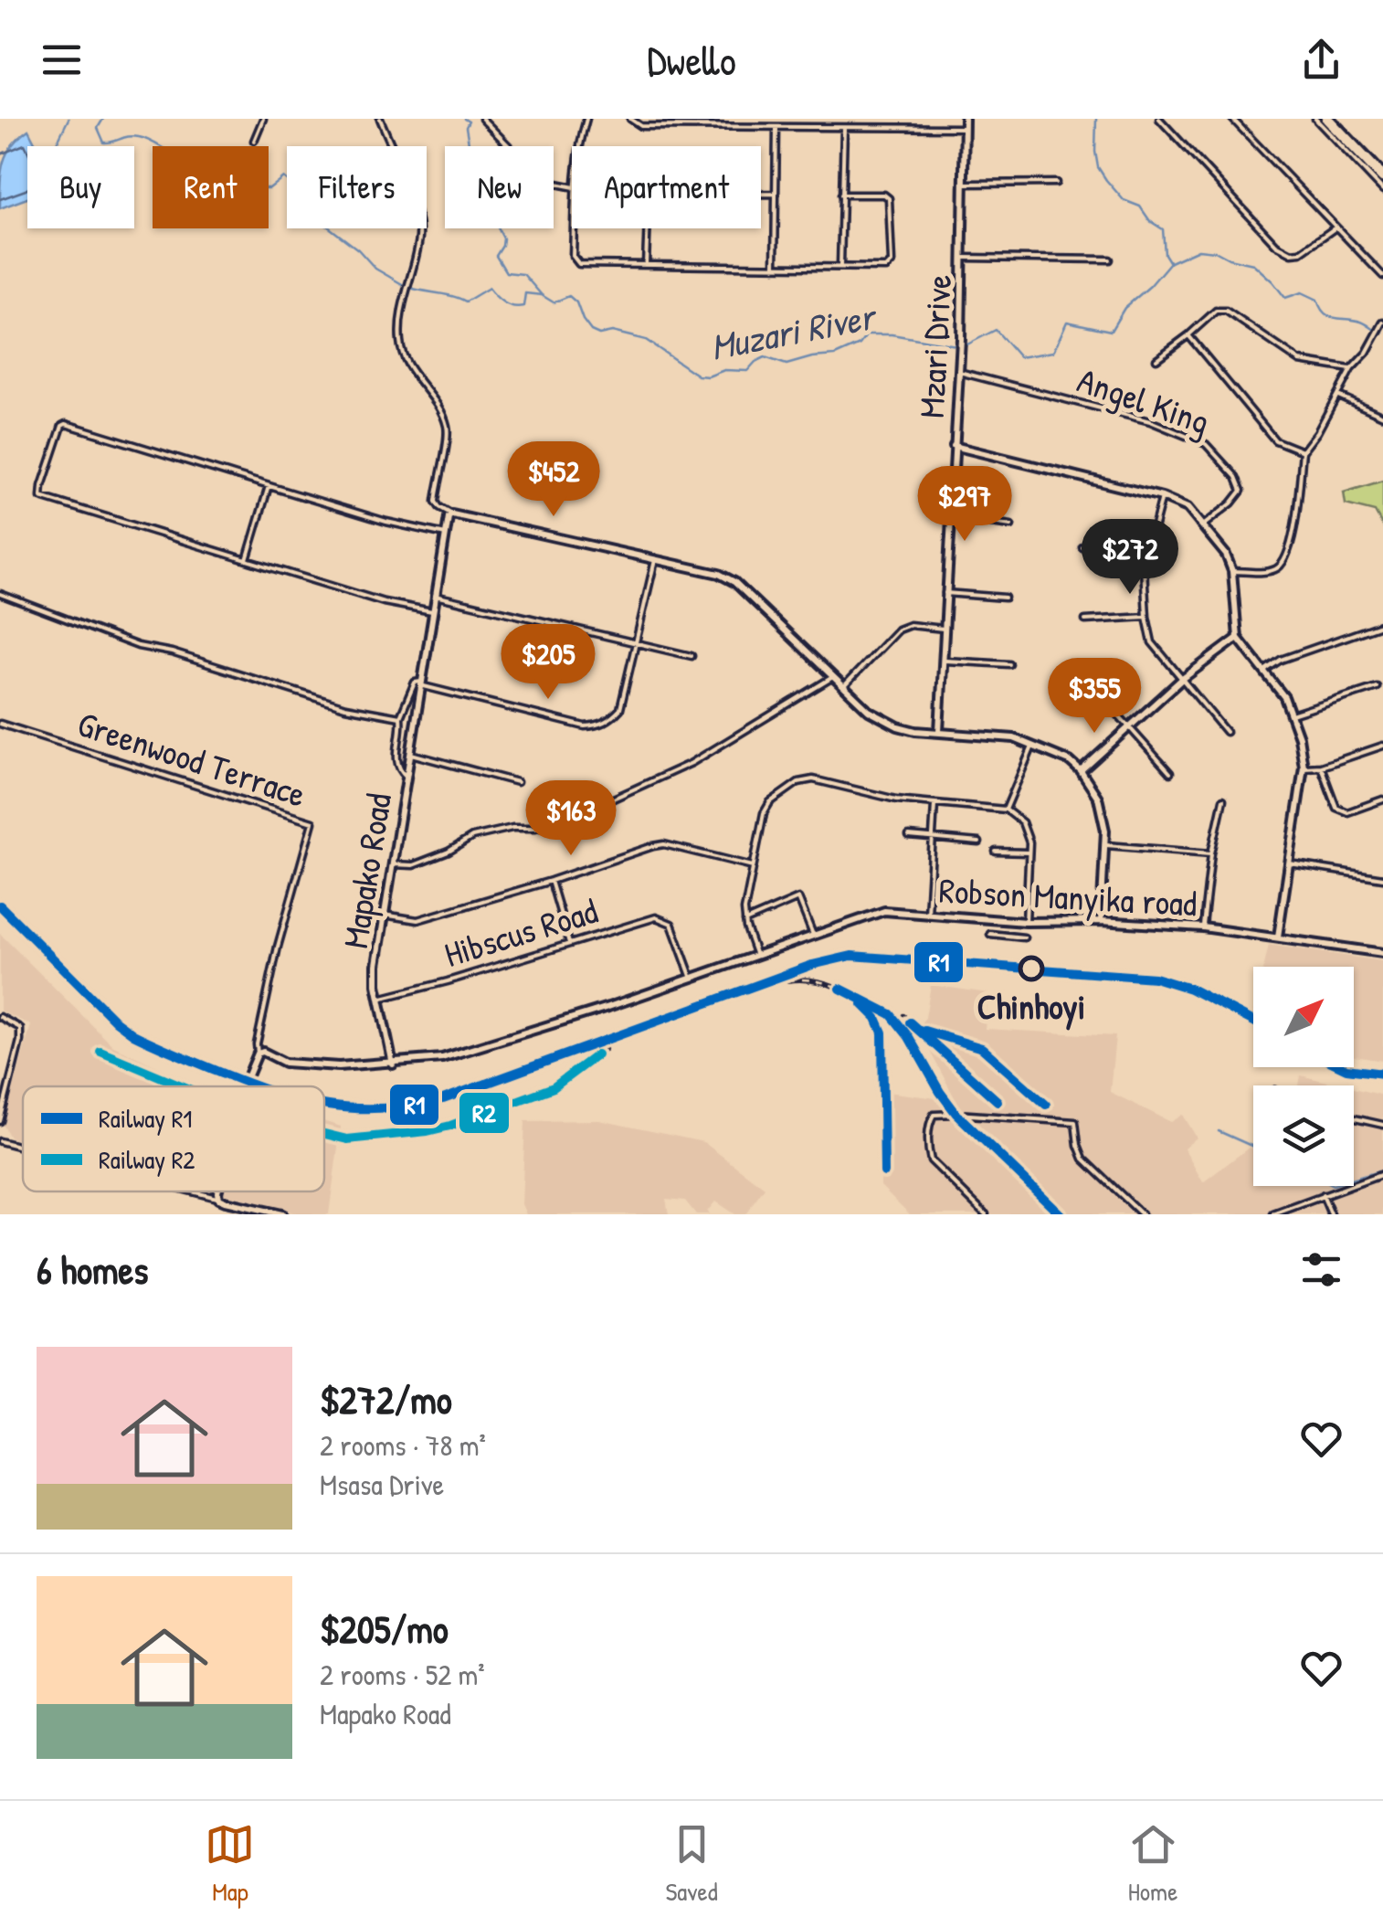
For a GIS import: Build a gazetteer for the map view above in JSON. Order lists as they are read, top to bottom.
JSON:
{
  "streets": {
    "street": [
      "Mzari Drive",
      "Angel King",
      "Greenwood Terrace",
      "Mapako Road",
      "Robson Manyika road",
      "Hibscus Road"
    ]
  },
  "crossings": [
    ["Mzari Drive", "Angel King"],
    ["Greenwood Terrace", "Robson Manyika road"],
    ["Mapako Road", "Robson Manyika road"],
    ["Mapako Road", "Hibscus Road"],
    ["Robson Manyika road", "Hibscus Road"]
  ],
  "water": ["Muzari River"],
  "places": ["Chinhoyi"],
  "lines": ["rail line R1", "rail line R2"],
  "legend": ["Railway R1", "Railway R2"],
  "north": "top right",
  "page": {
    "header": "Dwello",
    "chip": [
      "Buy",
      "Rent",
      "Filters",
      "New",
      "Apartment"
    ],
    "price": [
      "$452",
      "$297",
      "$272",
      "$205",
      "$355",
      "$163"
    ],
    "heading": "6 homes",
    "list": [
      {
        "name": "$272/mo",
        "note": "2 rooms · 78 m² · Msasa Drive"
      },
      {
        "name": "$205/mo",
        "note": "2 rooms · 52 m² · Mapako Road"
      }
    ],
    "tabs": ["Map", "Saved", "Home"]
  }
}
